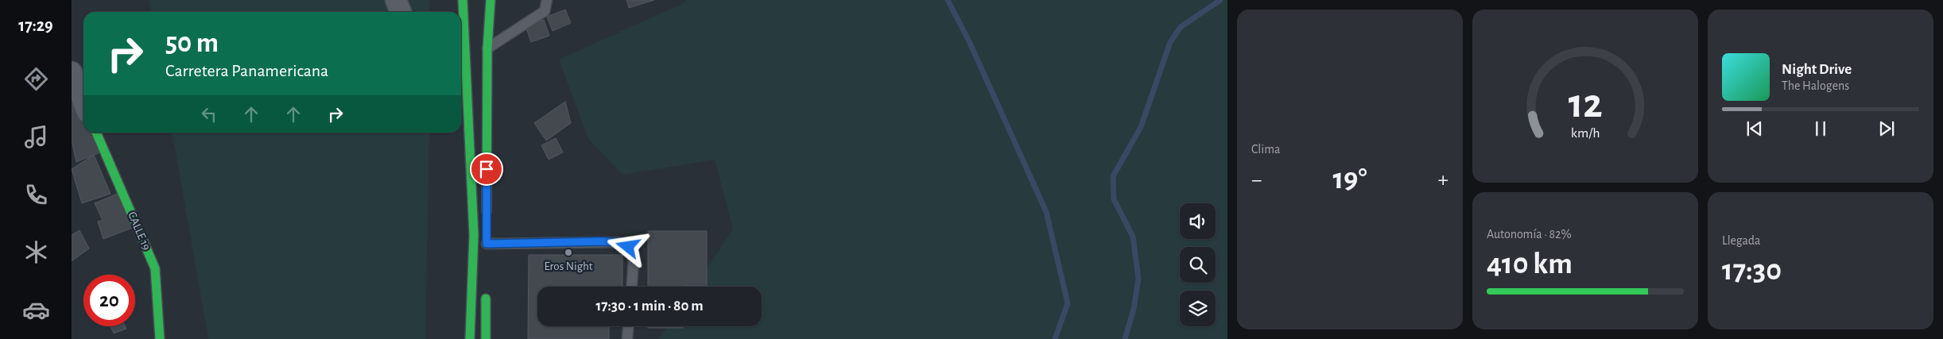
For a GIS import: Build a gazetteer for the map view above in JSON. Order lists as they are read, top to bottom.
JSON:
{
  "streets": {
    "main road": ["CALLE 19"]
  },
  "places": ["Eros Night"],
  "page": {
    "tabs": "17:29",
    "tile": [
      "Clima",
      ["Autonomía · 82%", "410 km"],
      ["Llegada", "17:30"]
    ],
    "turn": ["50 m", "Carretera Panamericana"],
    "song": ["Night Drive", "The Halogens"],
    "heat": ["−", "19°", "+"],
    "limit": "20",
    "trip": "17:30 · 1 min · 80 m",
    "gauge": ["12", "km/h"]
  }
}
